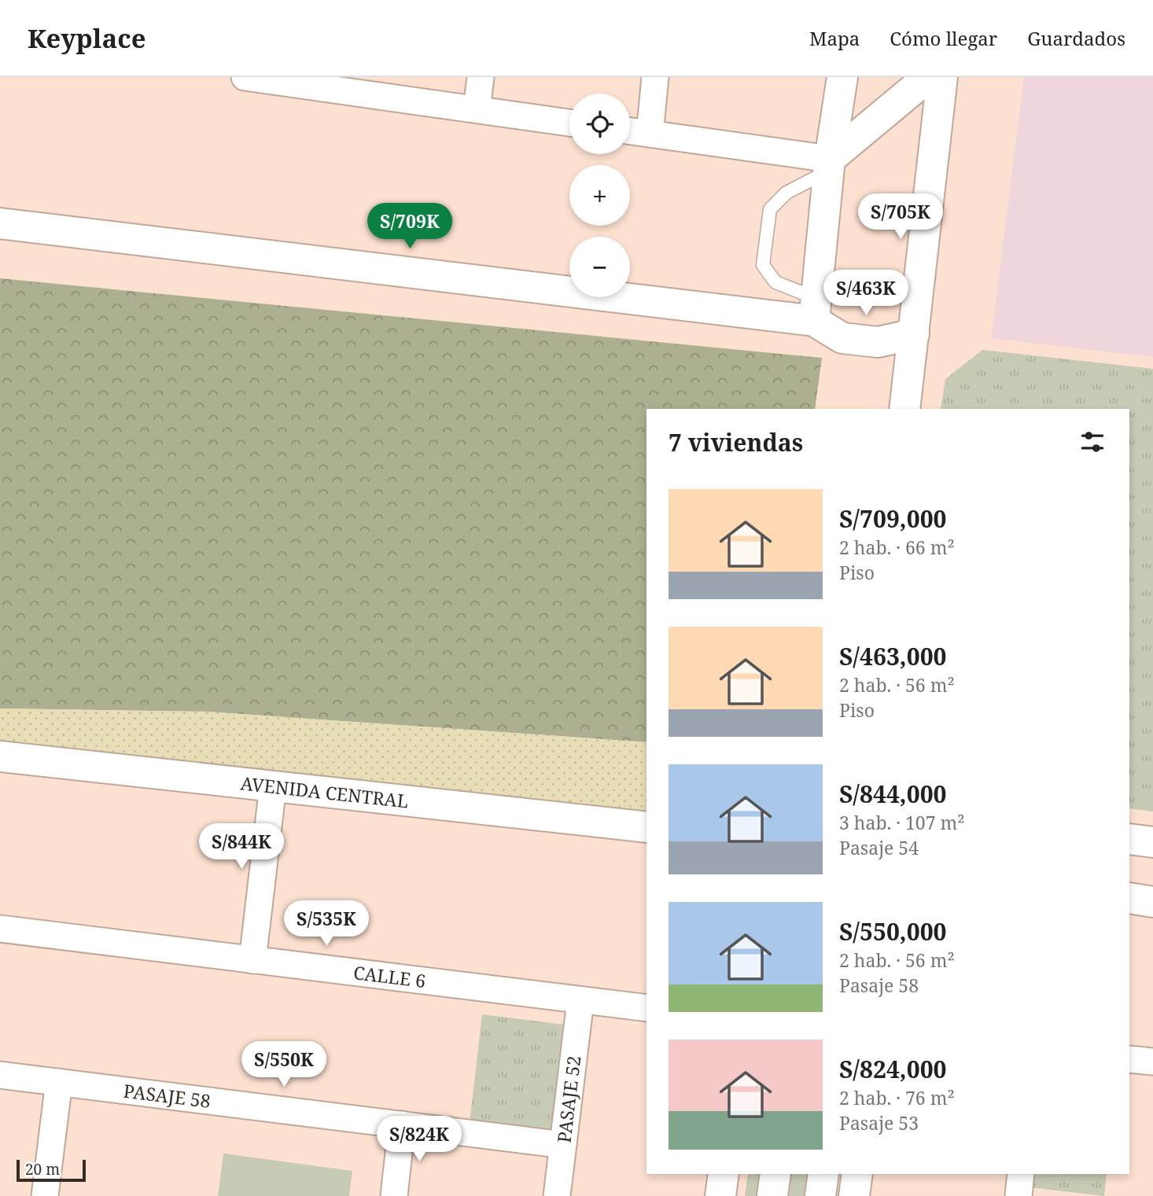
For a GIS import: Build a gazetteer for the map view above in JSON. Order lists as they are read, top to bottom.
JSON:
{
  "streets": {
    "main road": ["AVENIDA CENTRAL"],
    "street": ["CALLE 6", "PASAJE 58", "PASAJE 52"]
  },
  "crossings": [
    ["CALLE 6", "PASAJE 52"],
    ["PASAJE 58", "PASAJE 52"]
  ],
  "scale_bar": "20 m",
  "page": {
    "header": "Keyplace",
    "nav": ["Mapa", "Cómo llegar", "Guardados"],
    "map_buttons": ["+", "−"],
    "price": [
      "S/705K",
      "S/709K",
      "S/463K",
      "S/844K",
      "S/535K",
      "S/550K",
      "S/824K"
    ],
    "heading": "7 viviendas",
    "list": [
      {
        "name": "S/709,000",
        "note": "2 hab. · 66 m² · Piso"
      },
      {
        "name": "S/463,000",
        "note": "2 hab. · 56 m² · Piso"
      },
      {
        "name": "S/844,000",
        "note": "3 hab. · 107 m² · Pasaje 54"
      },
      {
        "name": "S/550,000",
        "note": "2 hab. · 56 m² · Pasaje 58"
      },
      {
        "name": "S/824,000",
        "note": "2 hab. · 76 m² · Pasaje 53"
      }
    ],
    "scale": "20 m"
  }
}
